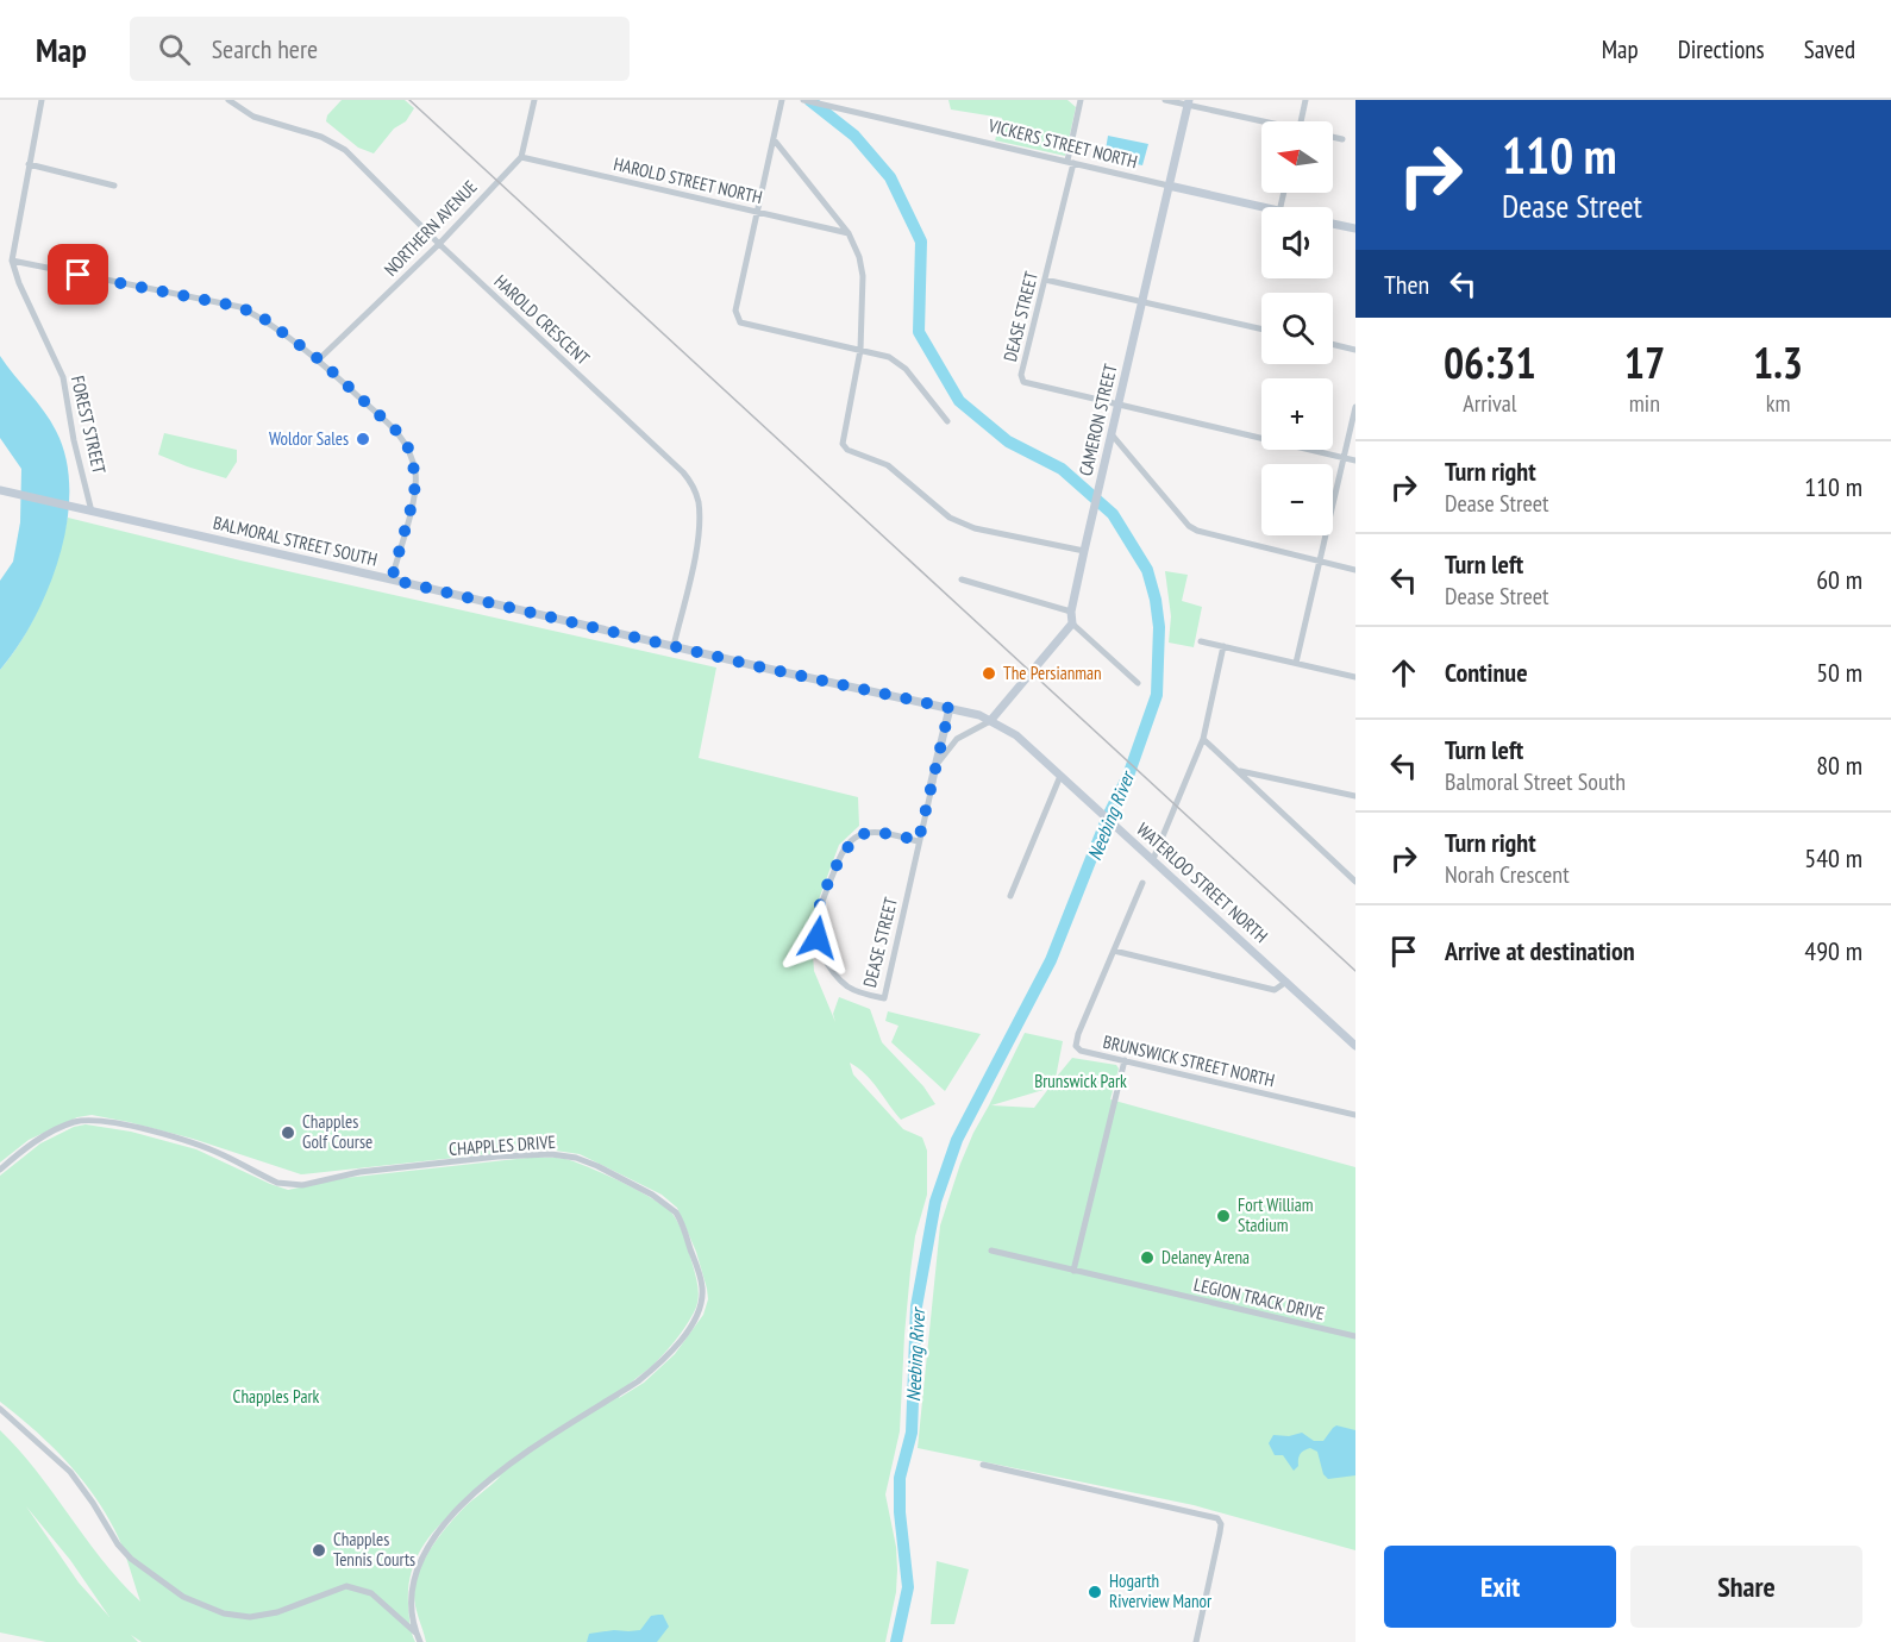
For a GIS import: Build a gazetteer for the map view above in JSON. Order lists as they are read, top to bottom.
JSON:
{
  "streets": {
    "main road": [
      "VICKERS STREET NORTH",
      "CAMERON STREET",
      "BALMORAL STREET SOUTH",
      "WATERLOO STREET NORTH"
    ],
    "street": [
      "HAROLD STREET NORTH",
      "NORTHERN AVENUE",
      "DEASE STREET",
      "HAROLD CRESCENT",
      "FOREST STREET",
      "BRUNSWICK STREET NORTH",
      "CHAPPLES DRIVE",
      "LEGION TRACK DRIVE"
    ]
  },
  "crossings": [
    ["VICKERS STREET NORTH", "DEASE STREET"],
    ["VICKERS STREET NORTH", "CAMERON STREET"],
    ["HAROLD STREET NORTH", "NORTHERN AVENUE"],
    ["NORTHERN AVENUE", "HAROLD CRESCENT"],
    ["DEASE STREET", "CAMERON STREET"],
    ["DEASE STREET", "BALMORAL STREET SOUTH"],
    ["DEASE STREET", "WATERLOO STREET NORTH"],
    ["HAROLD CRESCENT", "BALMORAL STREET SOUTH"],
    ["FOREST STREET", "BALMORAL STREET SOUTH"],
    ["BALMORAL STREET SOUTH", "WATERLOO STREET NORTH"]
  ],
  "water": ["Neebing River"],
  "parks": ["Brunswick Park", "Chapples Park"],
  "places": [
    "Woldor Sales",
    "The Persianman",
    "Chapples Golf Course",
    "Fort William Stadium",
    "Delaney Arena",
    "Chapples Tennis Courts",
    "Hogarth Riverview Manor"
  ],
  "north": "left",
  "page": {
    "header": "Map",
    "search": "Search here",
    "nav": ["Map", "Directions", "Saved"],
    "turn": ["110 m", "Dease Street"],
    "map_buttons": ["+", "−"],
    "then": "Then",
    "eta": [
      "06:31",
      "Arrival",
      "17",
      "min",
      "1.3",
      "km"
    ],
    "list": [
      {
        "name": "Turn right",
        "note": "Dease Street",
        "value": "110 m"
      },
      {
        "name": "Turn left",
        "note": "Dease Street",
        "value": "60 m"
      },
      {
        "name": "Continue",
        "value": "50 m"
      },
      {
        "name": "Turn left",
        "note": "Balmoral Street South",
        "value": "80 m"
      },
      {
        "name": "Turn right",
        "note": "Norah Crescent",
        "value": "540 m"
      },
      {
        "name": "Arrive at destination",
        "value": "490 m"
      }
    ],
    "buttons": ["Exit", "Share"]
  }
}
